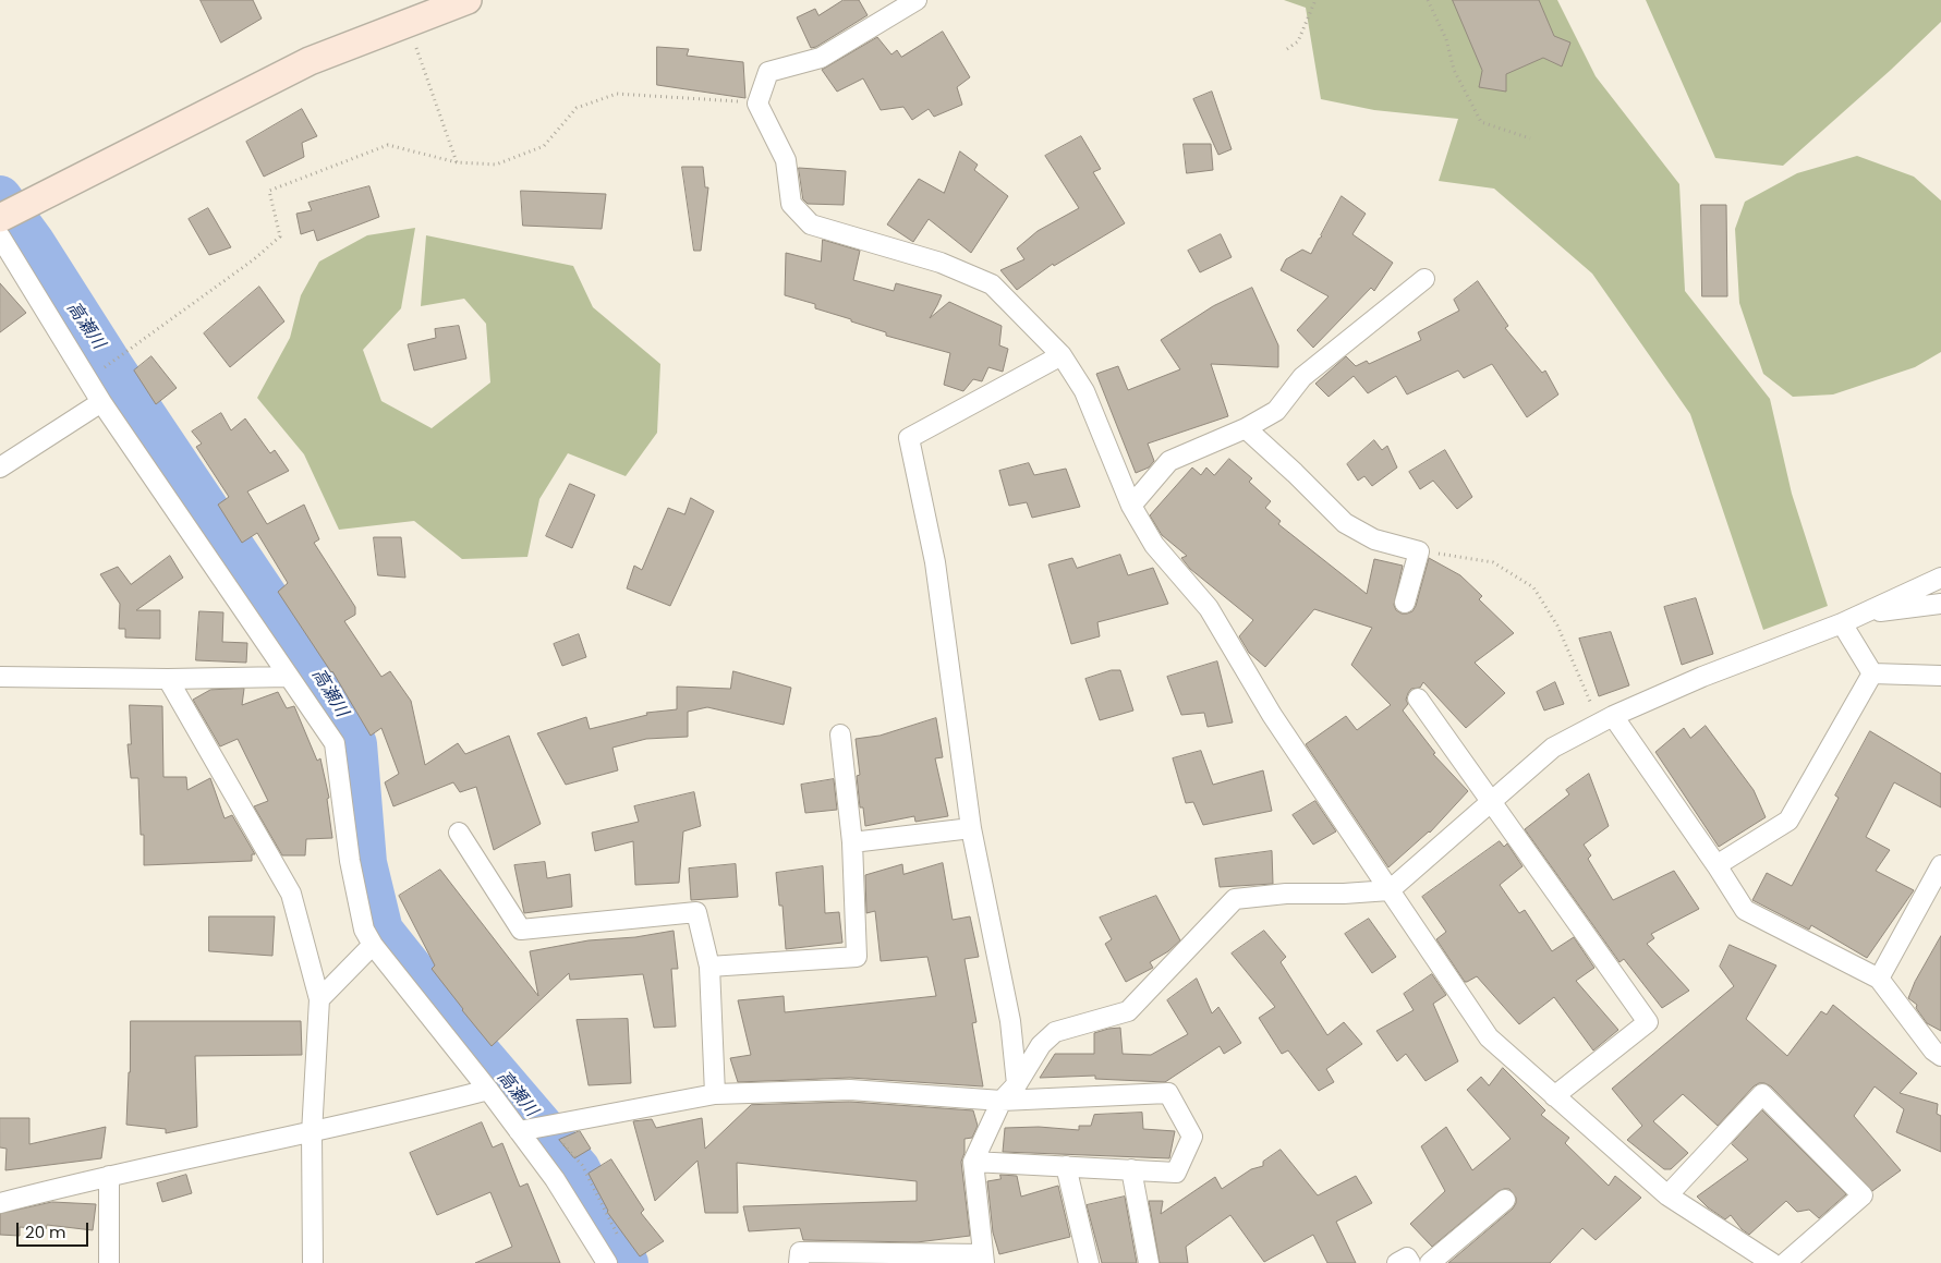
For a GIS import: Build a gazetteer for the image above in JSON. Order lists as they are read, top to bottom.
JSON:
{
  "water": ["高瀬川"],
  "scale_bar": "20 m"
}
